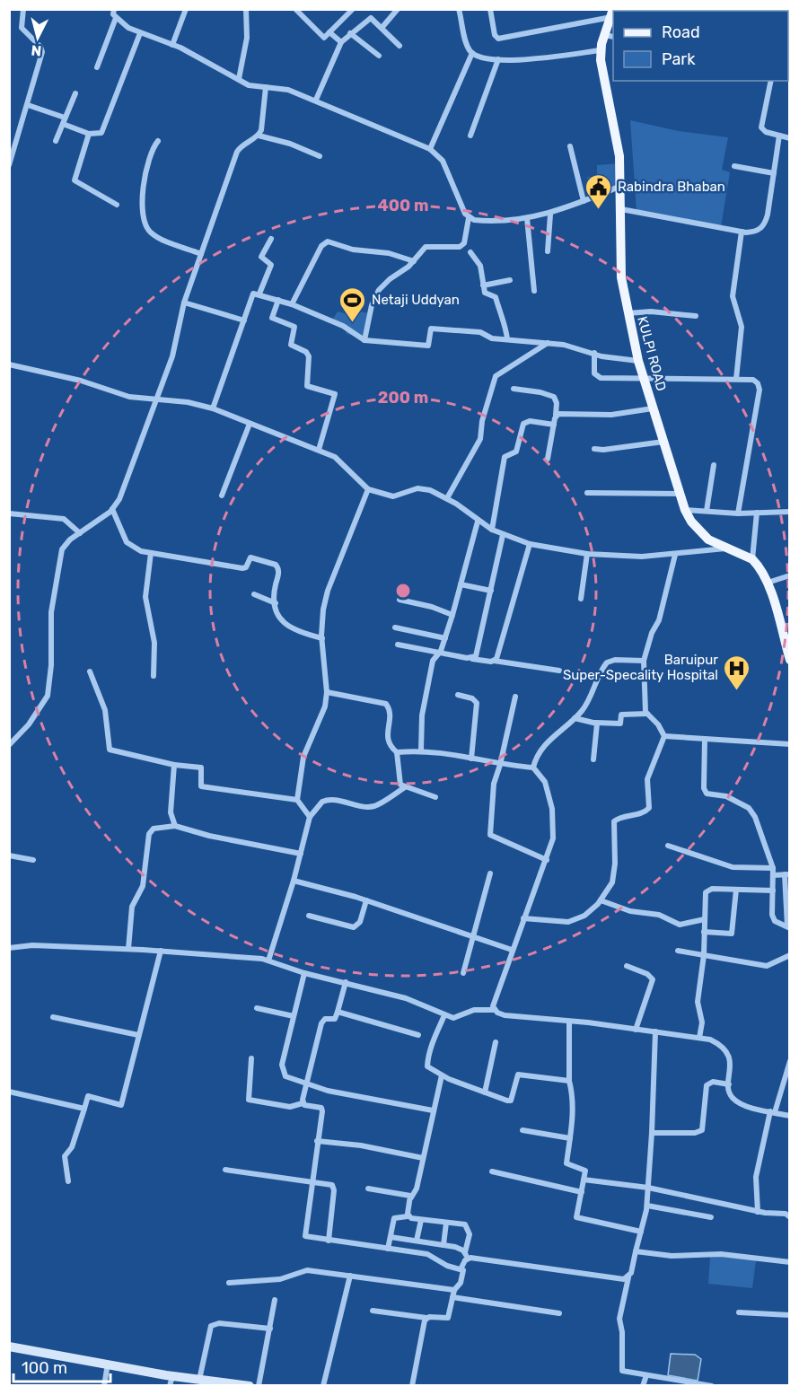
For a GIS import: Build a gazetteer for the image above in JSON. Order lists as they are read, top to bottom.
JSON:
{
  "streets": {
    "main road": ["KULPI ROAD"]
  },
  "places": {
    "public building": ["Rabindra Bhaban"],
    "sports": ["Netaji Uddyan"],
    "hospital": ["Baruipur Super-Specality Hospital"]
  },
  "legend": ["Road", "Park"],
  "scale_bar": "100 m",
  "north": "bottom",
  "rings": ["400 m", "200 m"]
}
